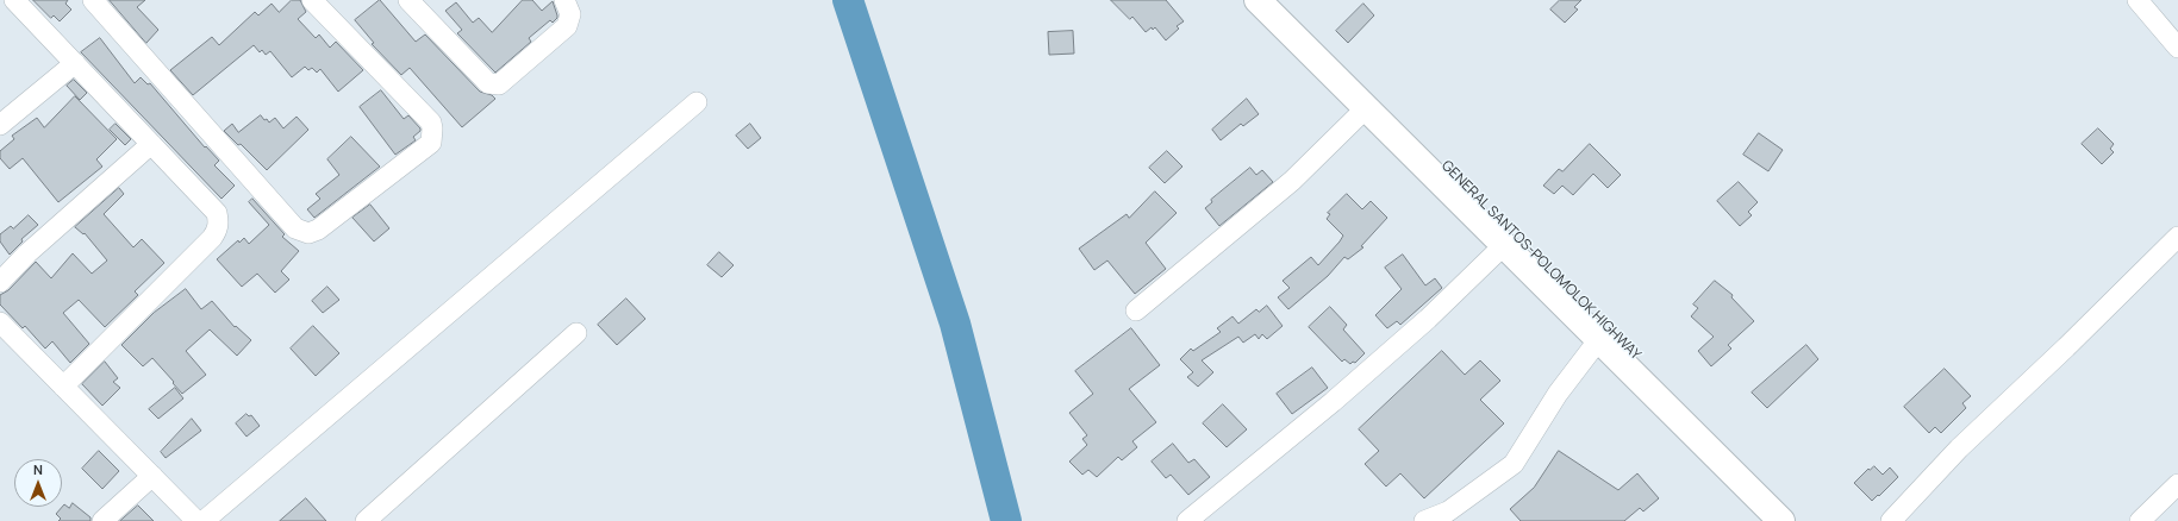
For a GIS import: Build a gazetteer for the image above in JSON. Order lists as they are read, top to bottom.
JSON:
{
  "streets": {
    "highway": ["GENERAL SANTOS-POLOMOLOK HIGHWAY"]
  },
  "north": "top"
}
